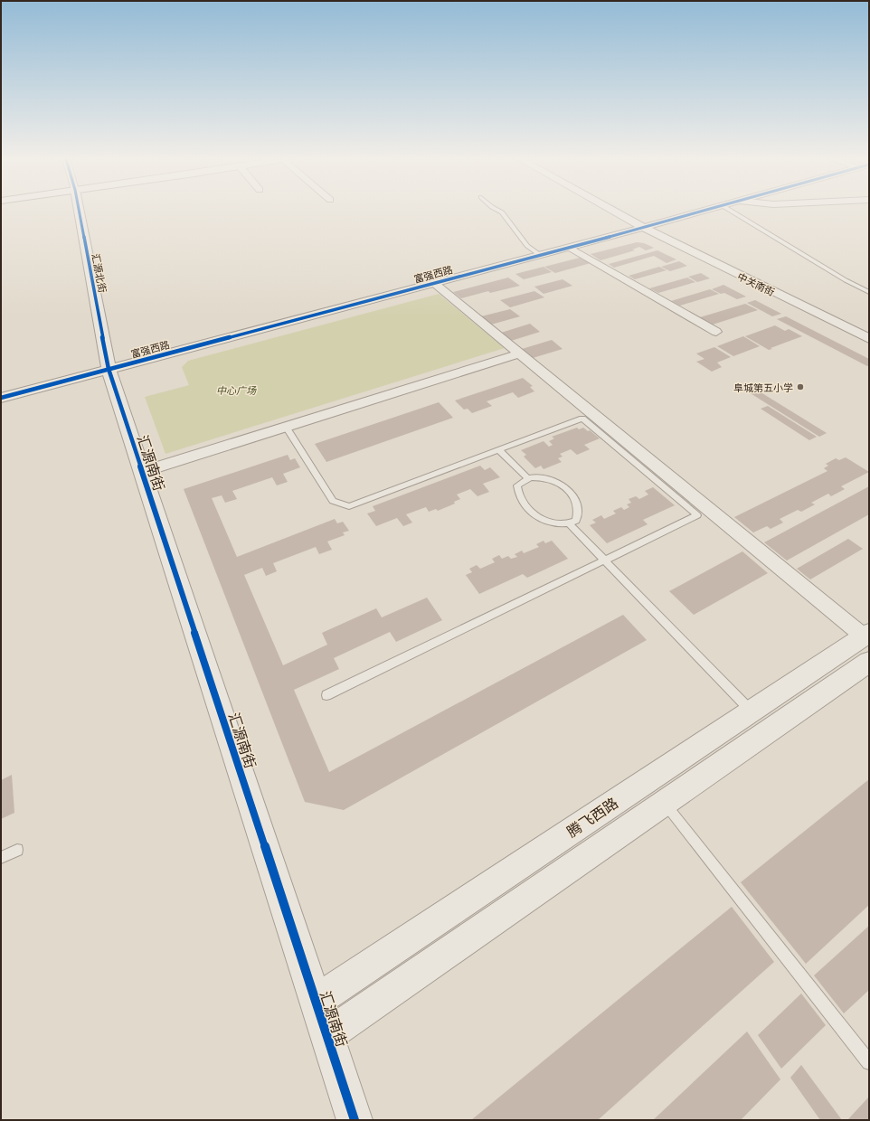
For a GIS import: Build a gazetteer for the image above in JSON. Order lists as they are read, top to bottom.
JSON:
{
  "streets": {
    "street": [
      "汇源北街",
      "富强西路",
      "中关南街",
      "汇源南街",
      "腾飞西路"
    ]
  },
  "crossings": [
    ["汇源北街", "富强西路"],
    ["汇源北街", "汇源南街"],
    ["富强西路", "中关南街"],
    ["富强西路", "汇源南街"],
    ["汇源南街", "腾飞西路"]
  ],
  "parks": ["中心广场"],
  "places": ["阜城第五小学"]
}
